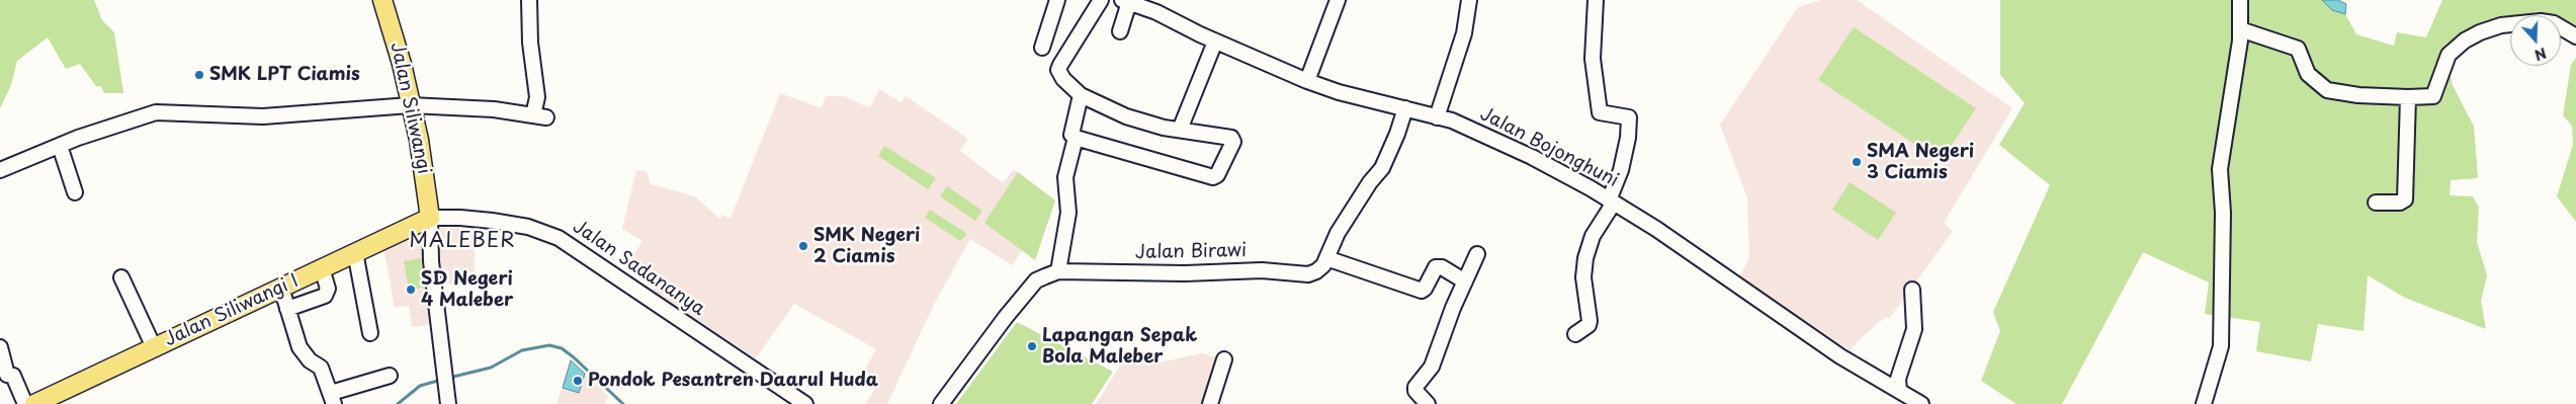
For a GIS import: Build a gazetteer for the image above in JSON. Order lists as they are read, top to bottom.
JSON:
{
  "streets": {
    "main road": ["Jalan Siliwangi", "Jalan Siliwangi I"],
    "street": ["Jalan Bojonghuni", "Jalan Birawi", "Jalan Sadananya"]
  },
  "crossings": [
    ["Jalan Siliwangi", "Jalan Sadananya"],
    ["Jalan Siliwangi", "Jalan Siliwangi I"],
    ["Jalan Bojonghuni", "Jalan Birawi"],
    ["Jalan Sadananya", "Jalan Siliwangi I"]
  ],
  "districts": ["MALEBER"],
  "places": [
    "SMK LPT Ciamis",
    "SMA Negeri 3 Ciamis",
    "SMK Negeri 2 Ciamis",
    "SD Negeri 4 Maleber",
    "Lapangan Sepak Bola Maleber",
    "Pondok Pesantren Daarul Huda"
  ],
  "north": "bottom"
}
